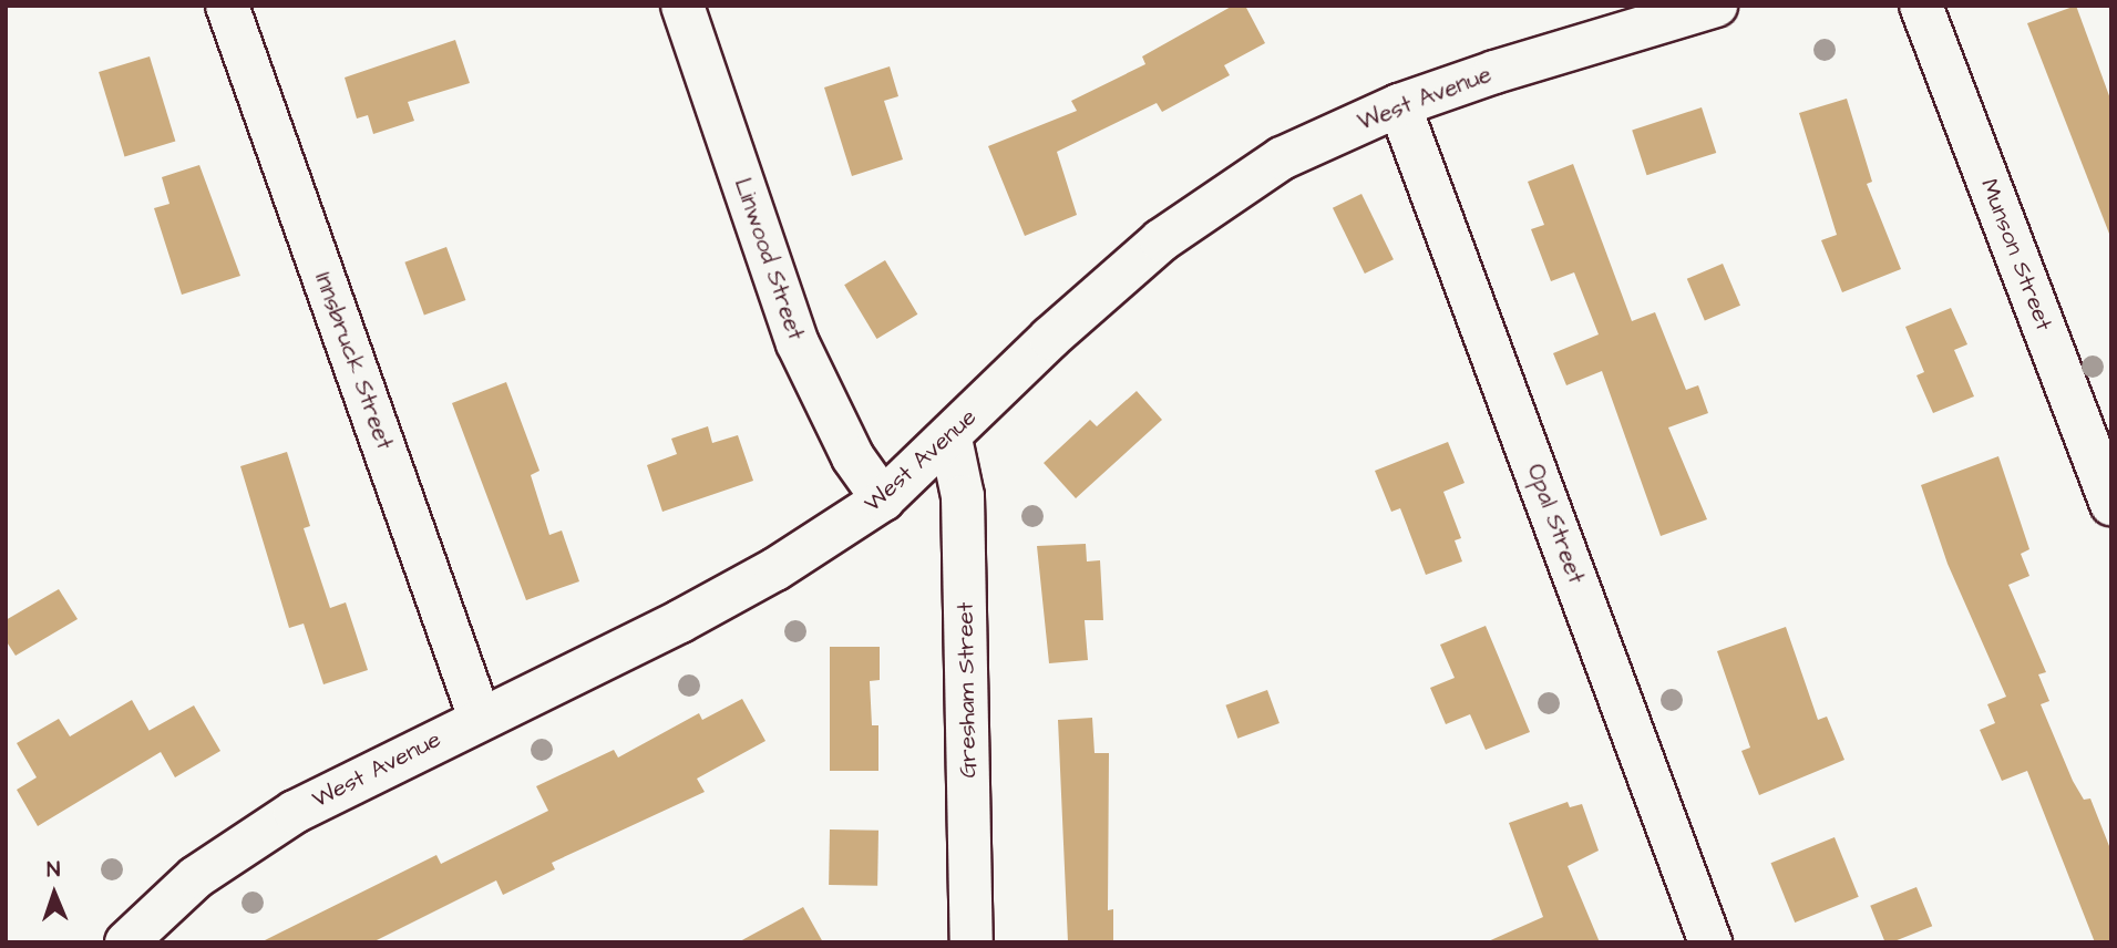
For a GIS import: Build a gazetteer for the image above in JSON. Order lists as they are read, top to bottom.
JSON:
{
  "streets": {
    "street": [
      "West Avenue",
      "Munson Street",
      "Linwood Street",
      "Innsbruck Street",
      "Opal Street",
      "Gresham Street"
    ]
  },
  "crossings": [
    ["West Avenue", "Linwood Street"],
    ["West Avenue", "Innsbruck Street"],
    ["West Avenue", "Opal Street"],
    ["West Avenue", "Gresham Street"]
  ],
  "north": "top"
}
